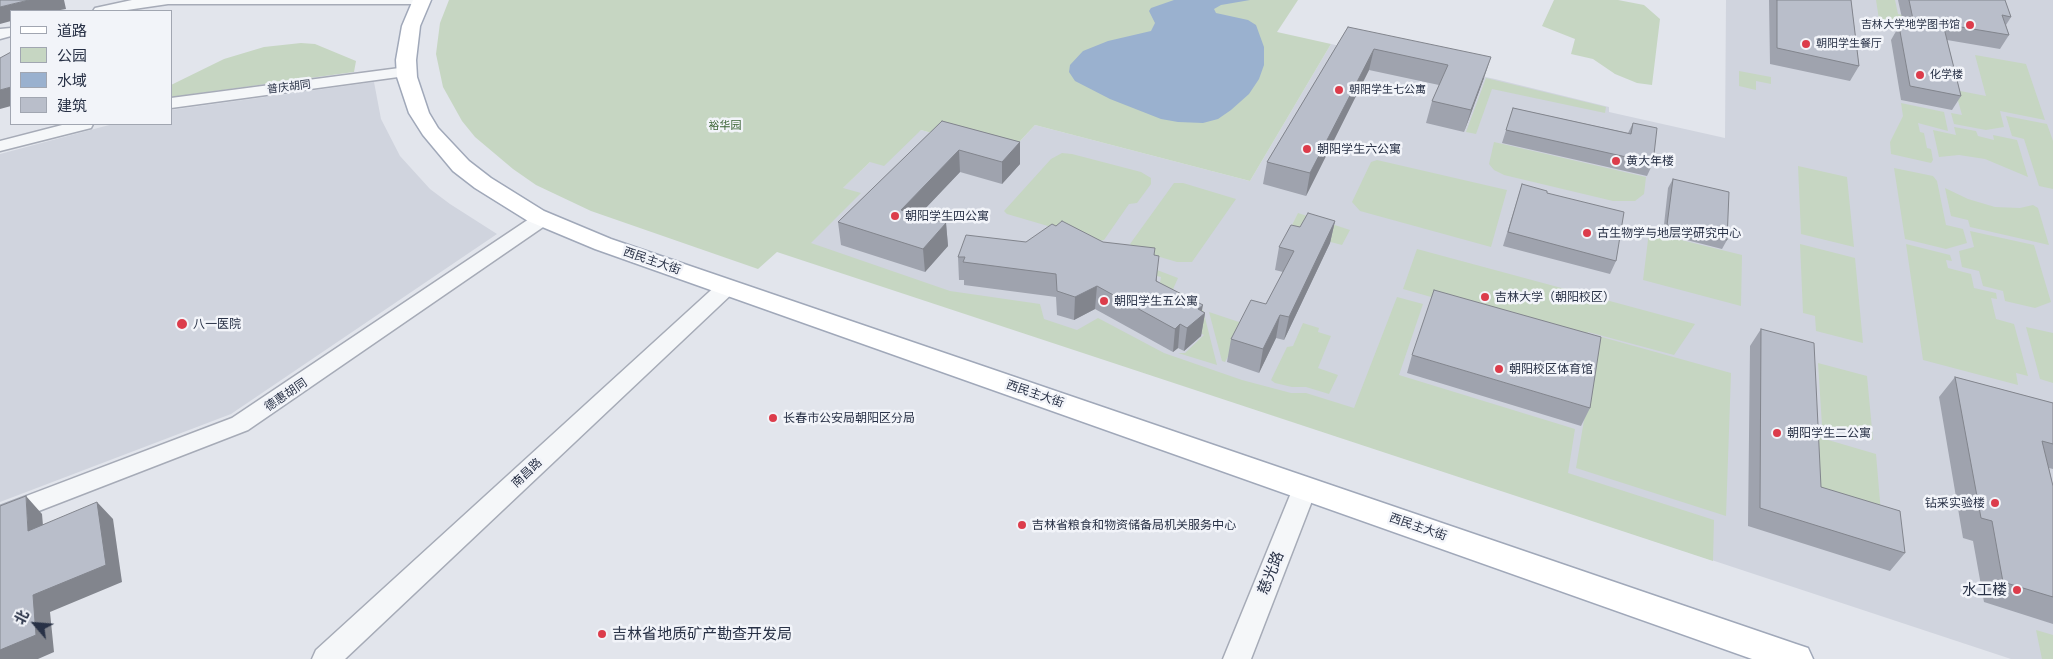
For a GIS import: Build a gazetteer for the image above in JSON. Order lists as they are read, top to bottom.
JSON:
{
  "streets": {
    "main road": ["西民主大街"],
    "street": [
      "普庆胡同",
      "德惠胡同",
      "南昌路",
      "慈光路"
    ]
  },
  "crossings": [
    ["普庆胡同", "西民主大街"],
    ["西民主大街", "德惠胡同"],
    ["西民主大街", "南昌路"],
    ["西民主大街", "慈光路"]
  ],
  "parks": ["裕华园"],
  "places": [
    "吉林大学地学图书馆",
    "朝阳学生餐厅",
    "化学楼",
    "朝阳学生七公寓",
    "朝阳学生六公寓",
    "黄大年楼",
    "朝阳学生四公寓",
    "古生物学与地层学研究中心",
    "吉林大学（朝阳校区）",
    "朝阳学生五公寓",
    "八一医院",
    "朝阳校区体育馆",
    "长春市公安局朝阳区分局",
    "朝阳学生二公寓",
    "钻采实验楼",
    "吉林省粮食和物资储备局机关服务中心",
    "水工楼",
    "吉林省地质矿产勘查开发局"
  ],
  "legend": [
    "道路",
    "公园",
    "水域",
    "建筑"
  ],
  "north": "top left"
}
